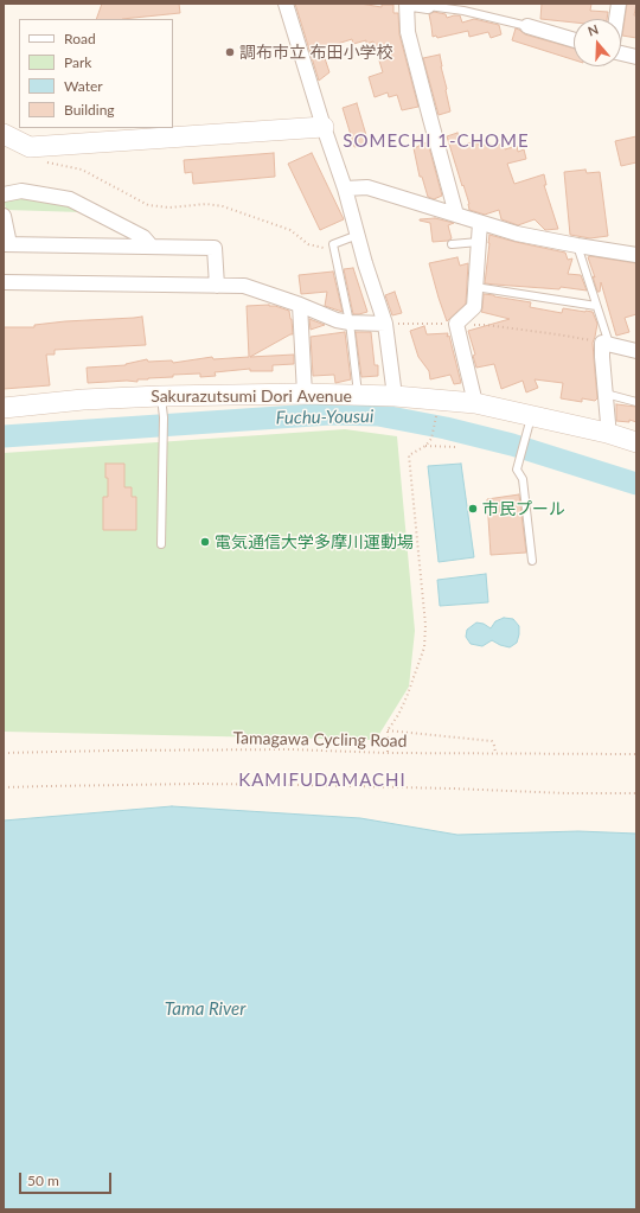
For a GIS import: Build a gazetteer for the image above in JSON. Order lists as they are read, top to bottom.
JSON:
{
  "streets": {
    "street": ["Sakurazutsumi Dori Avenue"],
    "path": ["Tamagawa Cycling Road"]
  },
  "districts": ["SOMECHI 1-CHOME", "KAMIFUDAMACHI"],
  "water": ["Fuchu-Yousui", "Tama River"],
  "places": ["調布市立 布田小学校", "市民プール", "電気通信大学多摩川運動場"],
  "legend": [
    "Road",
    "Park",
    "Water",
    "Building"
  ],
  "scale_bar": "50 m",
  "north": "top"
}
